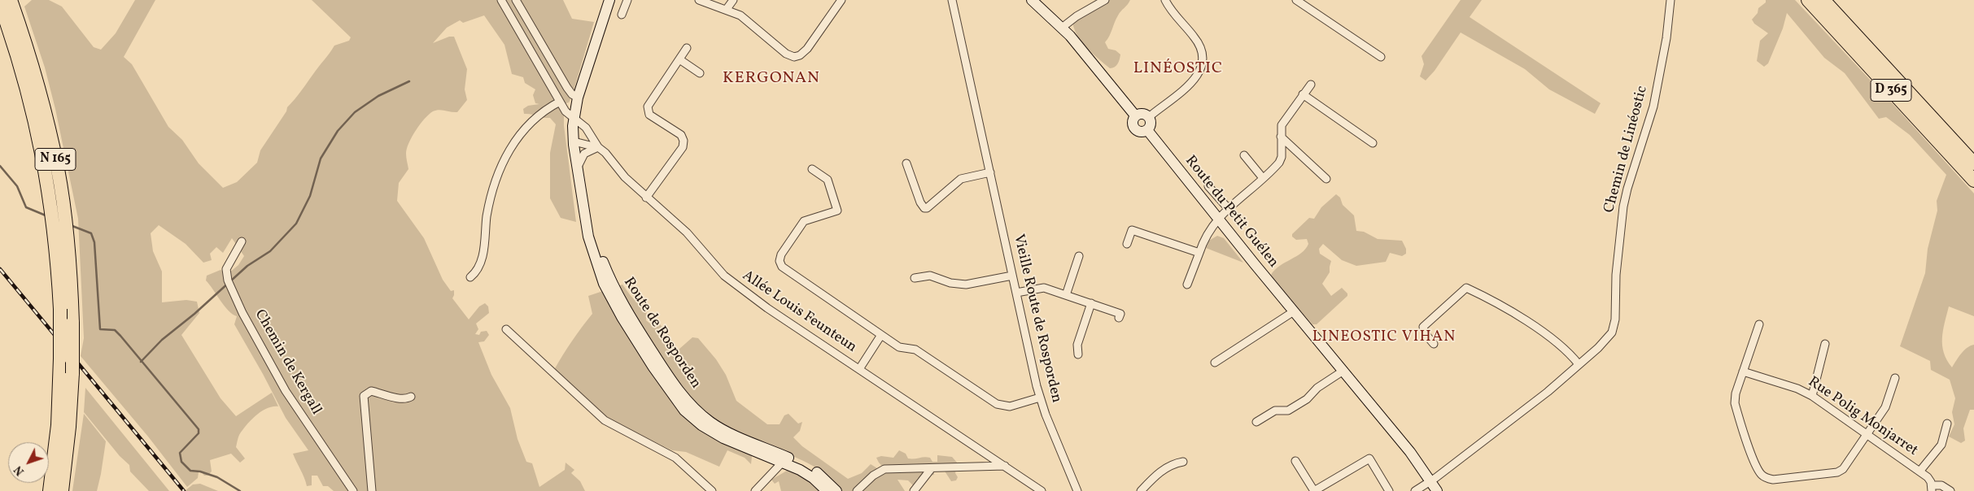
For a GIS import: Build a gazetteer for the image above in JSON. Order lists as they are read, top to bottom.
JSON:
{
  "streets": {
    "highway": ["D 365", "N 165"],
    "street": [
      "Chemin de Linéostic",
      "Route du Petit Guélen",
      "Allée Louis Feunteun",
      "Vieille Route de Rosporden",
      "Route de Rosporden",
      "Chemin de Kergall",
      "Rue Polig Monjarret"
    ]
  },
  "crossings": [
    ["Chemin de Linéostic", "Route du Petit Guélen"],
    ["Allée Louis Feunteun", "Route de Rosporden"]
  ],
  "districts": ["LINÉOSTIC", "KERGONAN", "LINEOSTIC VIHAN"],
  "north": "bottom left"
}
